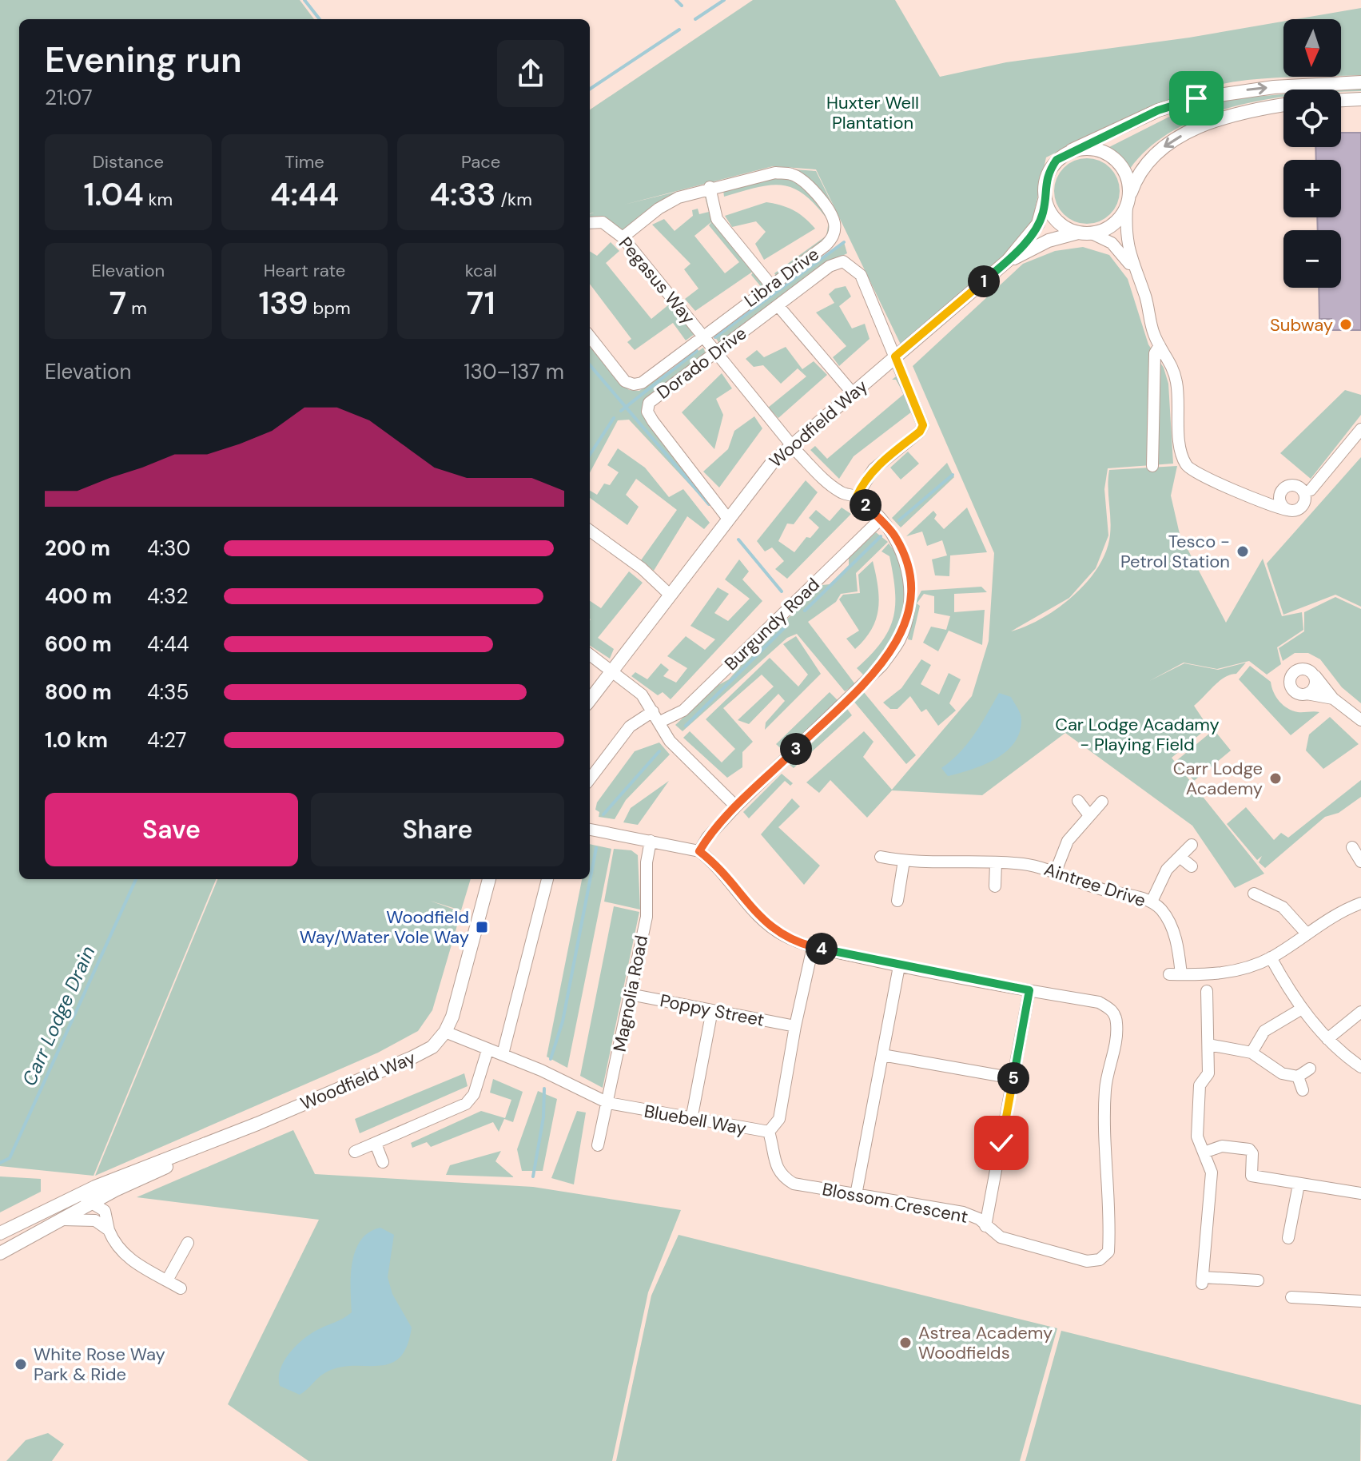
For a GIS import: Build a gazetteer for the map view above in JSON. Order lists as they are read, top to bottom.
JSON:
{
  "streets": {
    "street": [
      "Libra Drive",
      "Pegasus Way",
      "Dorado Drive",
      "Woodfield Way",
      "Burgundy Road",
      "Aintree Drive",
      "Magnolia Road",
      "Poppy Street",
      "Bluebell Way",
      "Blossom Crescent"
    ]
  },
  "crossings": [
    ["Libra Drive", "Pegasus Way"],
    ["Pegasus Way", "Dorado Drive"],
    ["Pegasus Way", "Woodfield Way"],
    ["Dorado Drive", "Woodfield Way"],
    ["Woodfield Way", "Bluebell Way"],
    ["Magnolia Road", "Poppy Street"],
    ["Magnolia Road", "Bluebell Way"],
    ["Poppy Street", "Bluebell Way"],
    ["Bluebell Way", "Blossom Crescent"]
  ],
  "water": ["Carr Lodge Drain"],
  "parks": ["Huxter Well Plantation", "Car Lodge Acadamy - Playing Field"],
  "places": {
    "other": [
      "Subway",
      "Tesco - Petrol Station",
      "Carr Lodge Academy",
      "Astrea Academy Woodfields",
      "White Rose Way Park & Ride"
    ],
    "transit": ["Woodfield Way/Water Vole Way"]
  },
  "north": "bottom",
  "page": {
    "map_buttons": ["+", "−"],
    "heading": ["Evening run", "21:07"],
    "stats": [
      ["Distance", "1.04 km"],
      ["Time", "4:44"],
      ["Pace", "4:33 /km"],
      ["Elevation", "7 m"],
      ["Heart rate", "139 bpm"],
      ["kcal", "71"]
    ],
    "pins": [
      "1",
      "2",
      "3",
      "4",
      "5"
    ],
    "chart": ["Elevation", "130–137 m"],
    "list": [
      {
        "name": "200 m",
        "note": "4:30"
      },
      {
        "name": "400 m",
        "note": "4:32"
      },
      {
        "name": "600 m",
        "note": "4:44"
      },
      {
        "name": "800 m",
        "note": "4:35"
      },
      {
        "name": "1.0 km",
        "note": "4:27"
      }
    ],
    "buttons": ["Save", "Share"]
  }
}
